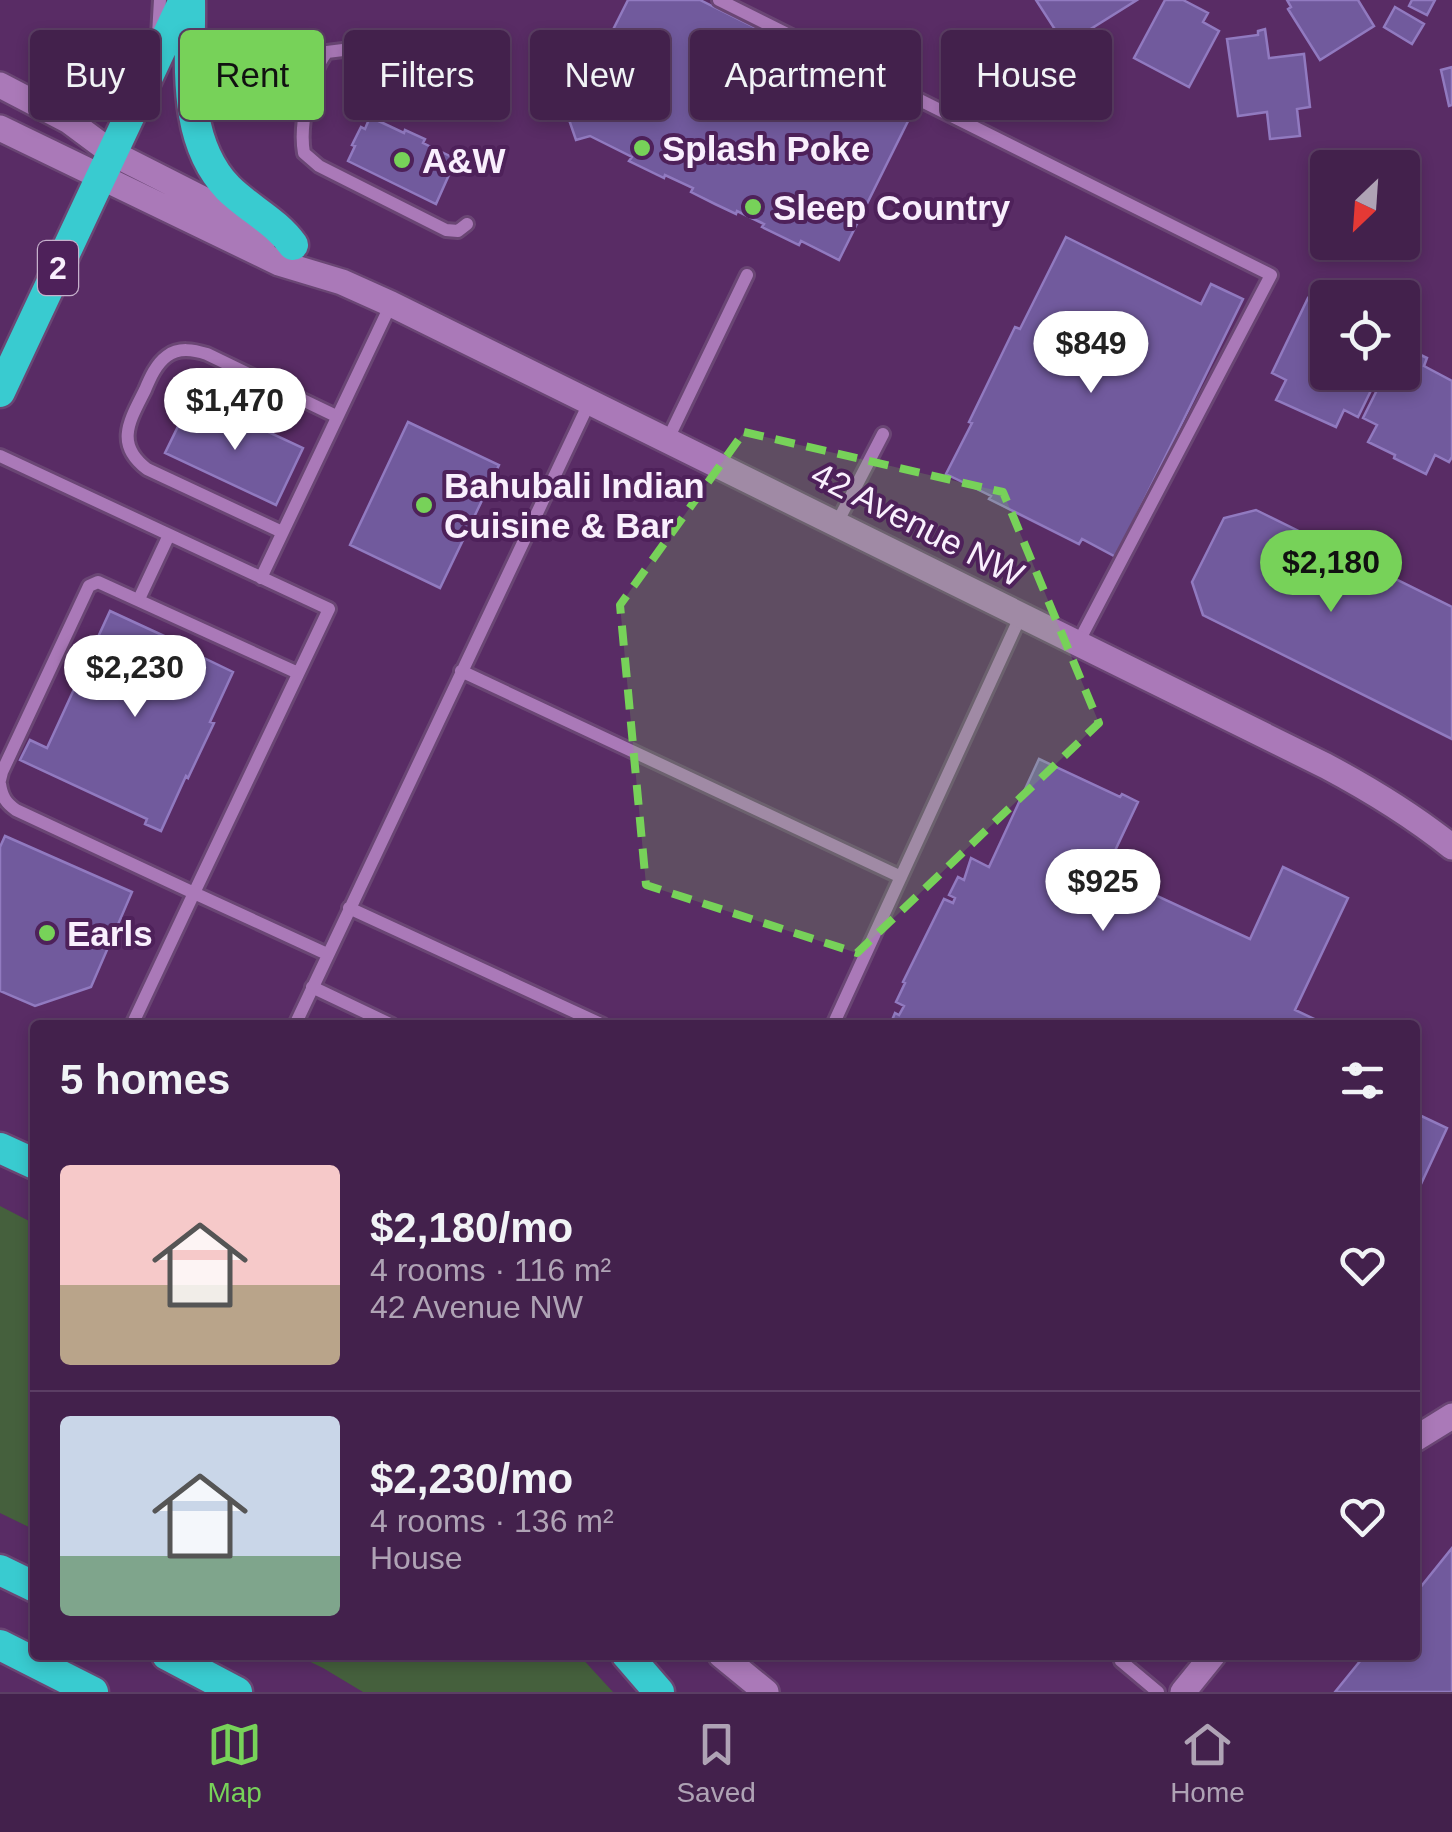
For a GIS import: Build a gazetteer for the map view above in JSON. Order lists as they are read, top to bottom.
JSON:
{
  "streets": {
    "highway": ["2"],
    "street": ["42 Avenue NW"]
  },
  "crossings": [
    ["2", "42 Avenue NW"]
  ],
  "places": [
    "Splash Poke",
    "A&W",
    "Sleep Country",
    "Bahubali Indian Cuisine & Bar",
    "Earls"
  ],
  "north": "bottom left",
  "page": {
    "chip": [
      "Buy",
      "Rent",
      "Filters",
      "New",
      "Apartment",
      "House"
    ],
    "price": [
      "$849",
      "$1,470",
      "$2,180",
      "$2,230",
      "$925"
    ],
    "heading": "5 homes",
    "list": [
      {
        "name": "$2,180/mo",
        "note": "4 rooms · 116 m² · 42 Avenue NW"
      },
      {
        "name": "$2,230/mo",
        "note": "4 rooms · 136 m² · House"
      }
    ],
    "tabs": ["Map", "Saved", "Home"]
  }
}
